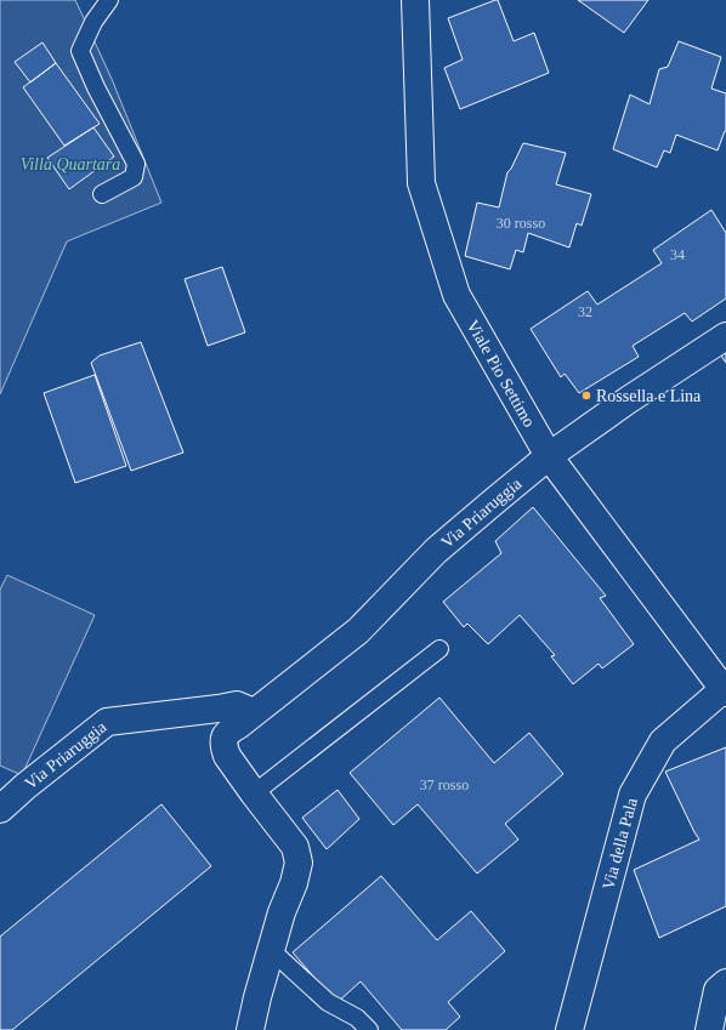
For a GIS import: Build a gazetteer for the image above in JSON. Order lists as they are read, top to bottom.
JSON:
{
  "streets": {
    "street": ["Viale Pio Settimo", "Via Priaruggia", "Via della Pala"]
  },
  "crossings": [
    ["Viale Pio Settimo", "Via Priaruggia"],
    ["Viale Pio Settimo", "Via della Pala"]
  ],
  "parks": ["Villa Quartara"],
  "places": ["Rossella e Lina"],
  "house_numbers": [
    "30 rosso",
    "34",
    "32",
    "37 rosso"
  ]
}
